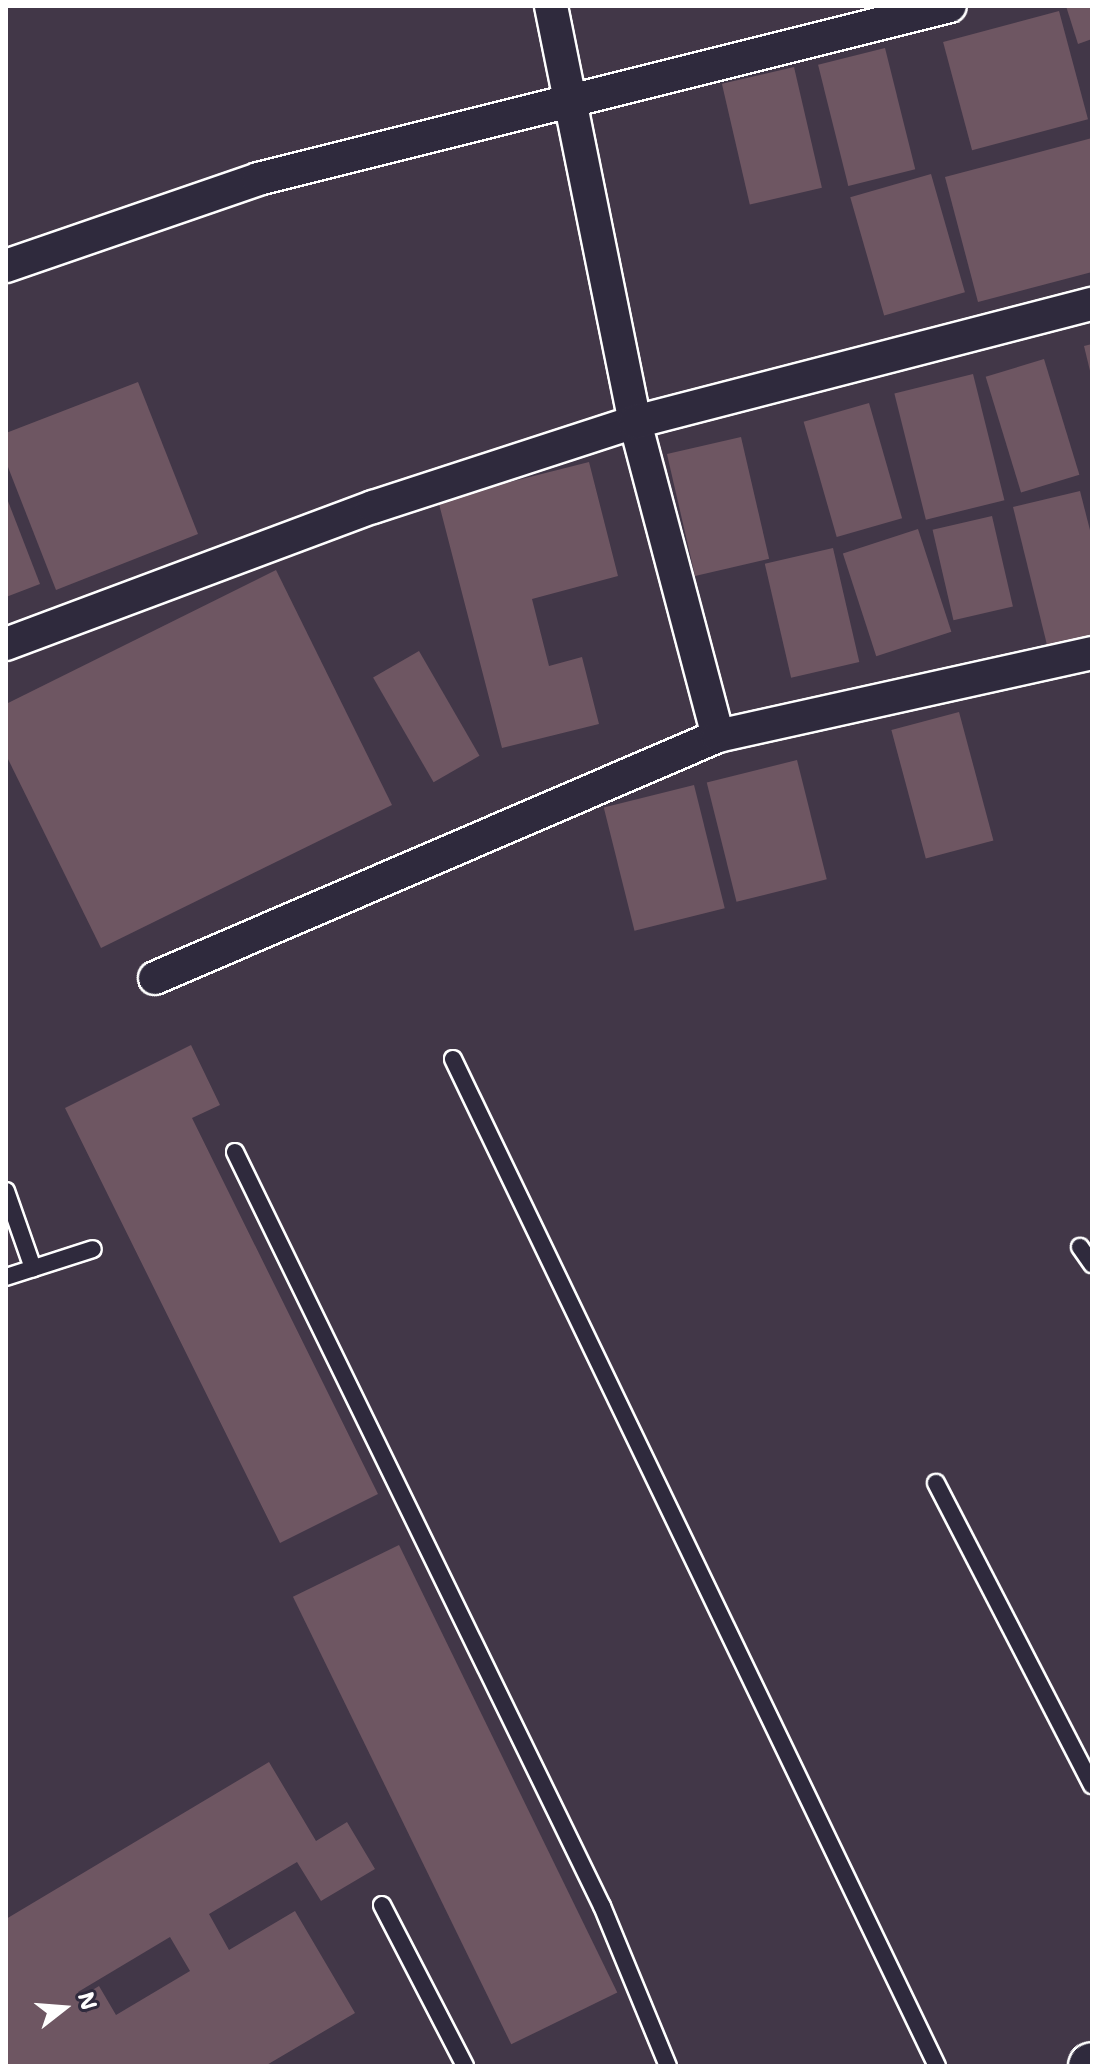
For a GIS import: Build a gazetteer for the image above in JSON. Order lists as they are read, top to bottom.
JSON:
{
  "north": "right"
}
